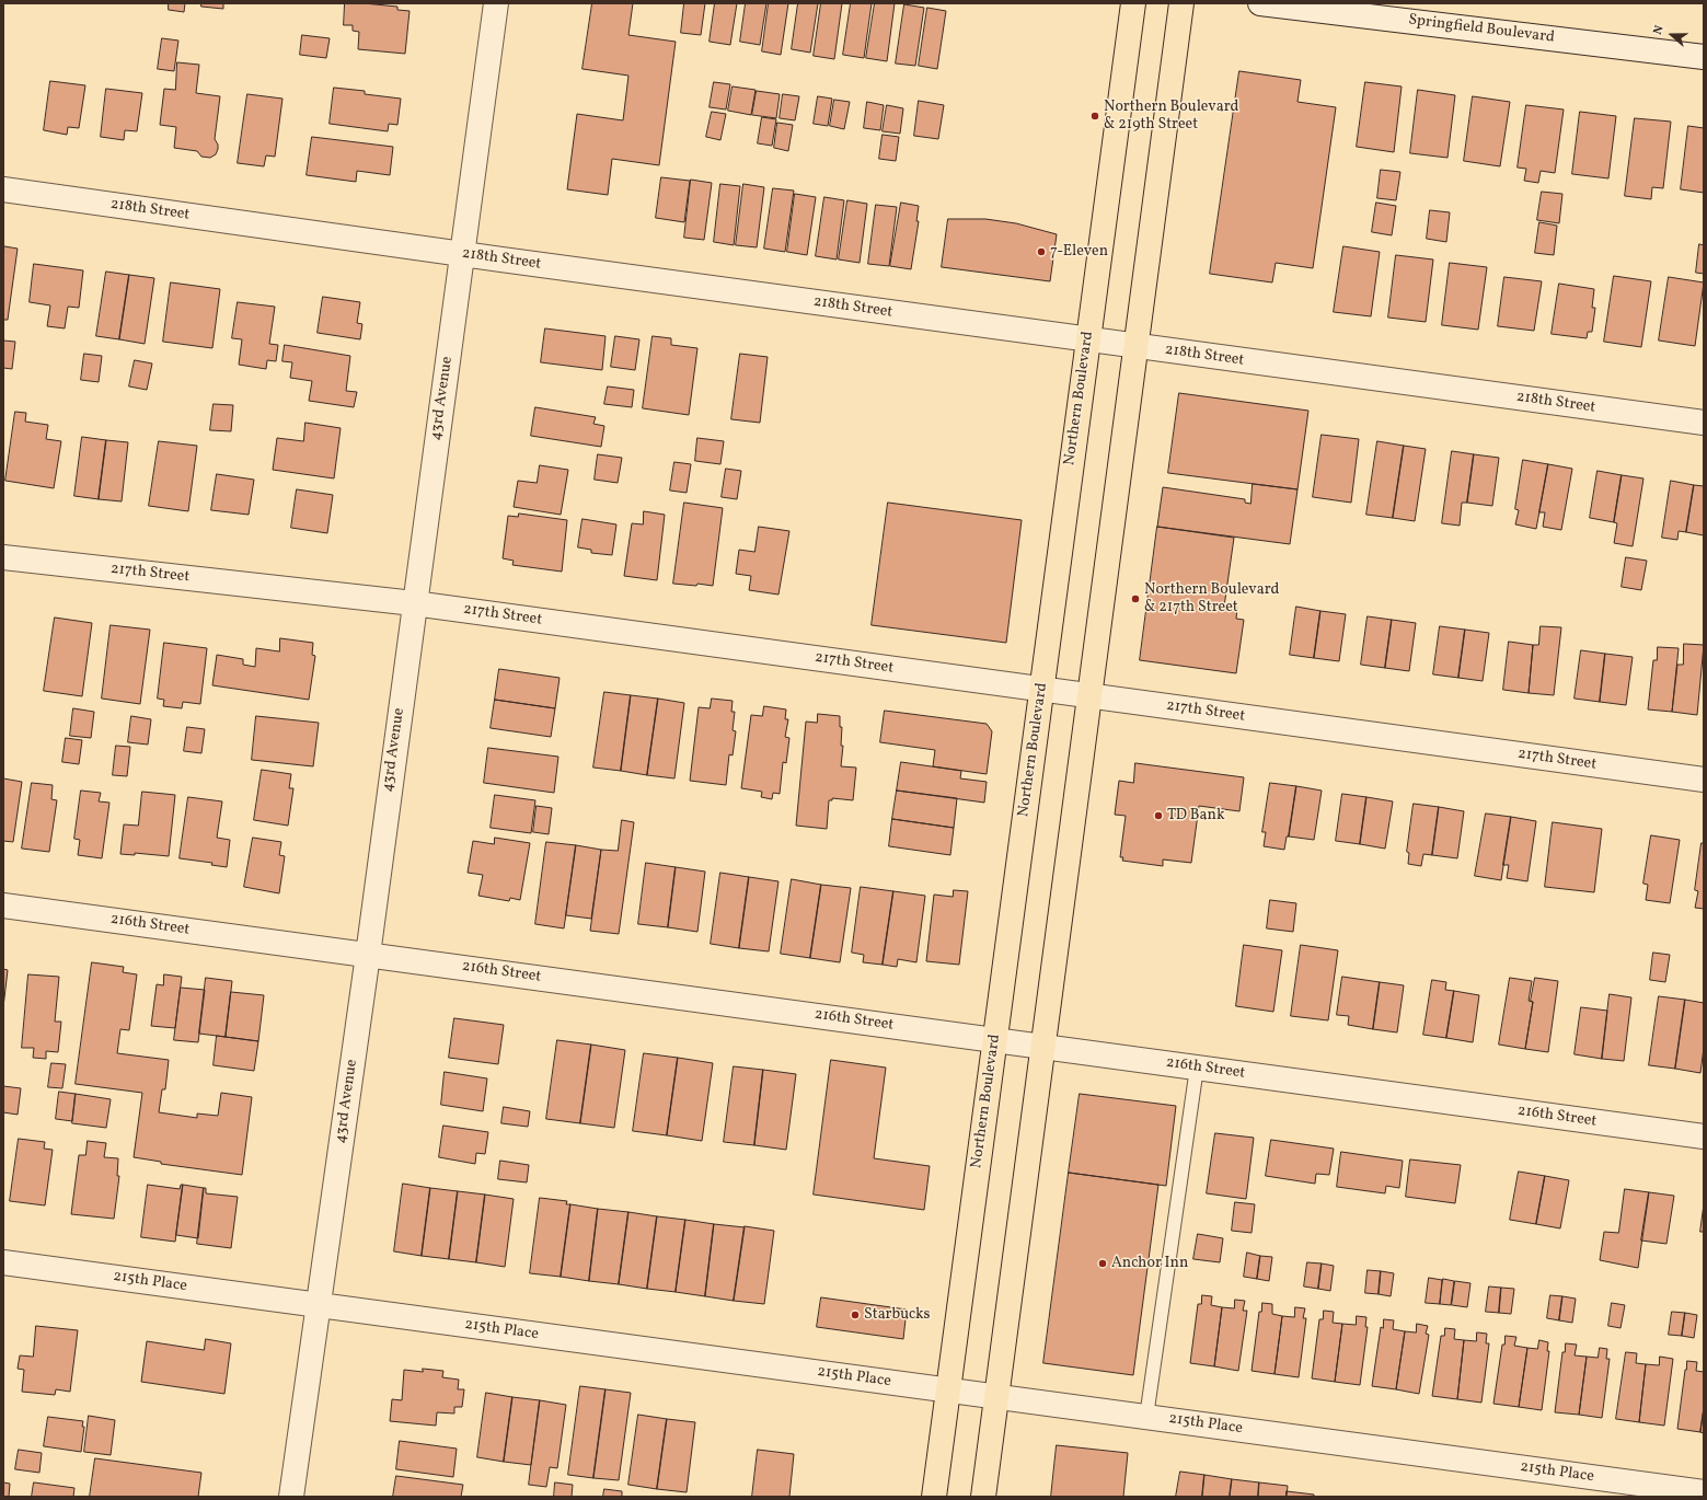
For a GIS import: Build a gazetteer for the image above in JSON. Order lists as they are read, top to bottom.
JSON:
{
  "streets": {
    "main road": ["Northern Boulevard"],
    "street": [
      "Springfield Boulevard",
      "218th Street",
      "43rd Avenue",
      "217th Street",
      "216th Street",
      "215th Place"
    ]
  },
  "crossings": [
    ["218th Street", "43rd Avenue"],
    ["218th Street", "Northern Boulevard"],
    ["43rd Avenue", "217th Street"],
    ["43rd Avenue", "216th Street"],
    ["43rd Avenue", "215th Place"],
    ["Northern Boulevard", "217th Street"],
    ["Northern Boulevard", "216th Street"],
    ["Northern Boulevard", "215th Place"]
  ],
  "places": [
    "Northern Boulevard & 219th Street",
    "7-Eleven",
    "Northern Boulevard & 217th Street",
    "TD Bank",
    "Anchor Inn",
    "Starbucks"
  ],
  "north": "left"
}
